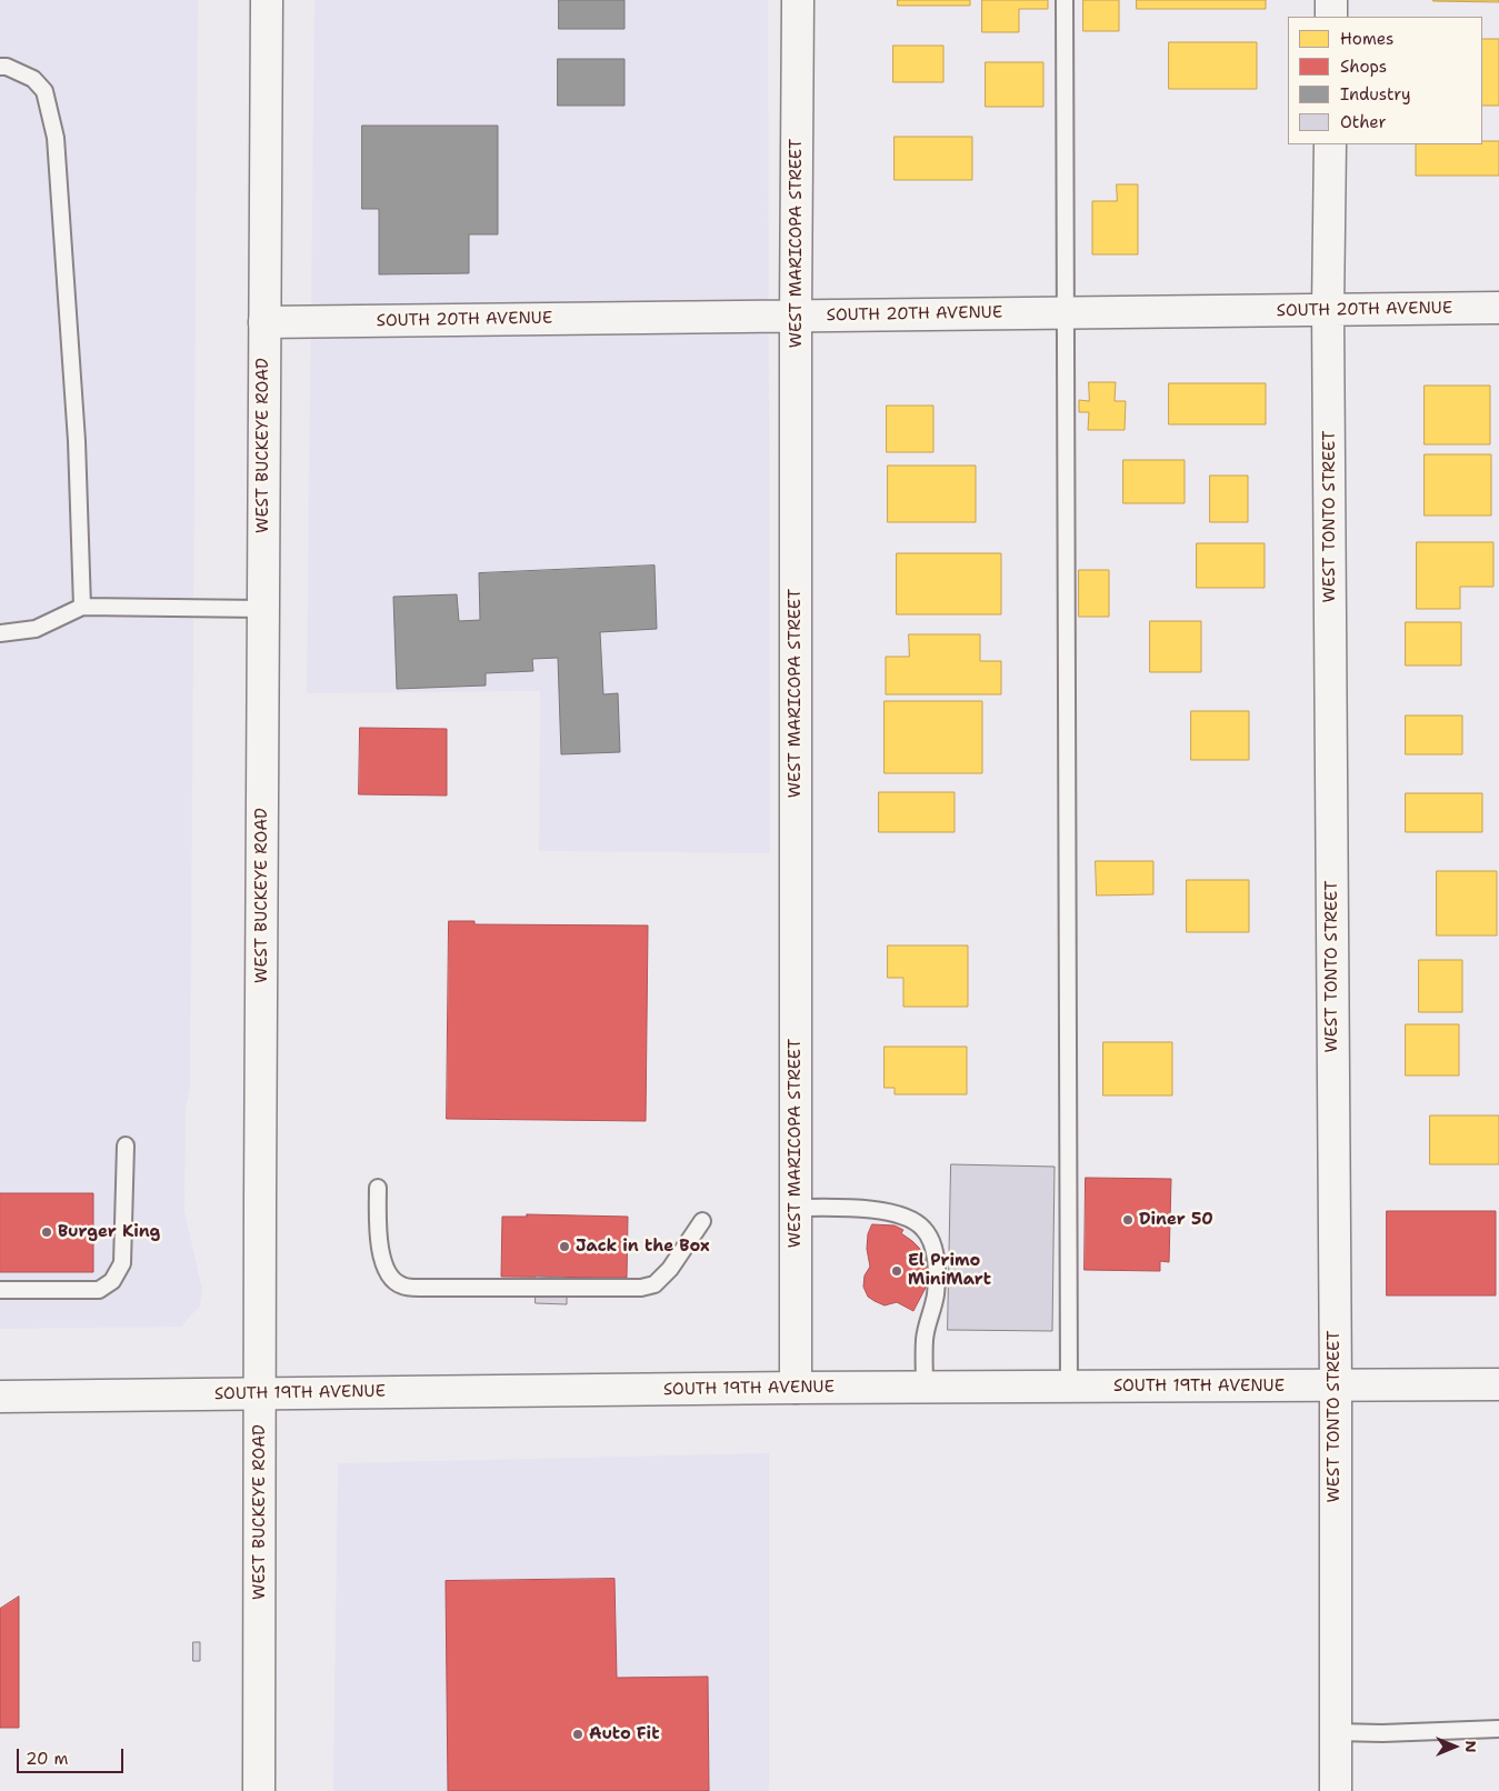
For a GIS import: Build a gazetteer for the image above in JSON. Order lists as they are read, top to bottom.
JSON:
{
  "streets": {
    "street": [
      "WEST MARICOPA STREET",
      "SOUTH 20TH AVENUE",
      "WEST BUCKEYE ROAD",
      "WEST TONTO STREET",
      "SOUTH 19TH AVENUE"
    ]
  },
  "crossings": [
    ["WEST MARICOPA STREET", "SOUTH 20TH AVENUE"],
    ["WEST MARICOPA STREET", "SOUTH 19TH AVENUE"],
    ["SOUTH 20TH AVENUE", "WEST BUCKEYE ROAD"],
    ["SOUTH 20TH AVENUE", "WEST TONTO STREET"],
    ["WEST BUCKEYE ROAD", "SOUTH 19TH AVENUE"],
    ["WEST TONTO STREET", "SOUTH 19TH AVENUE"]
  ],
  "places": [
    "Diner 50",
    "Burger King",
    "Jack in the Box",
    "El Primo MiniMart",
    "Auto Fit"
  ],
  "legend": [
    "Homes",
    "Shops",
    "Industry",
    "Other"
  ],
  "scale_bar": "20 m",
  "north": "right"
}
